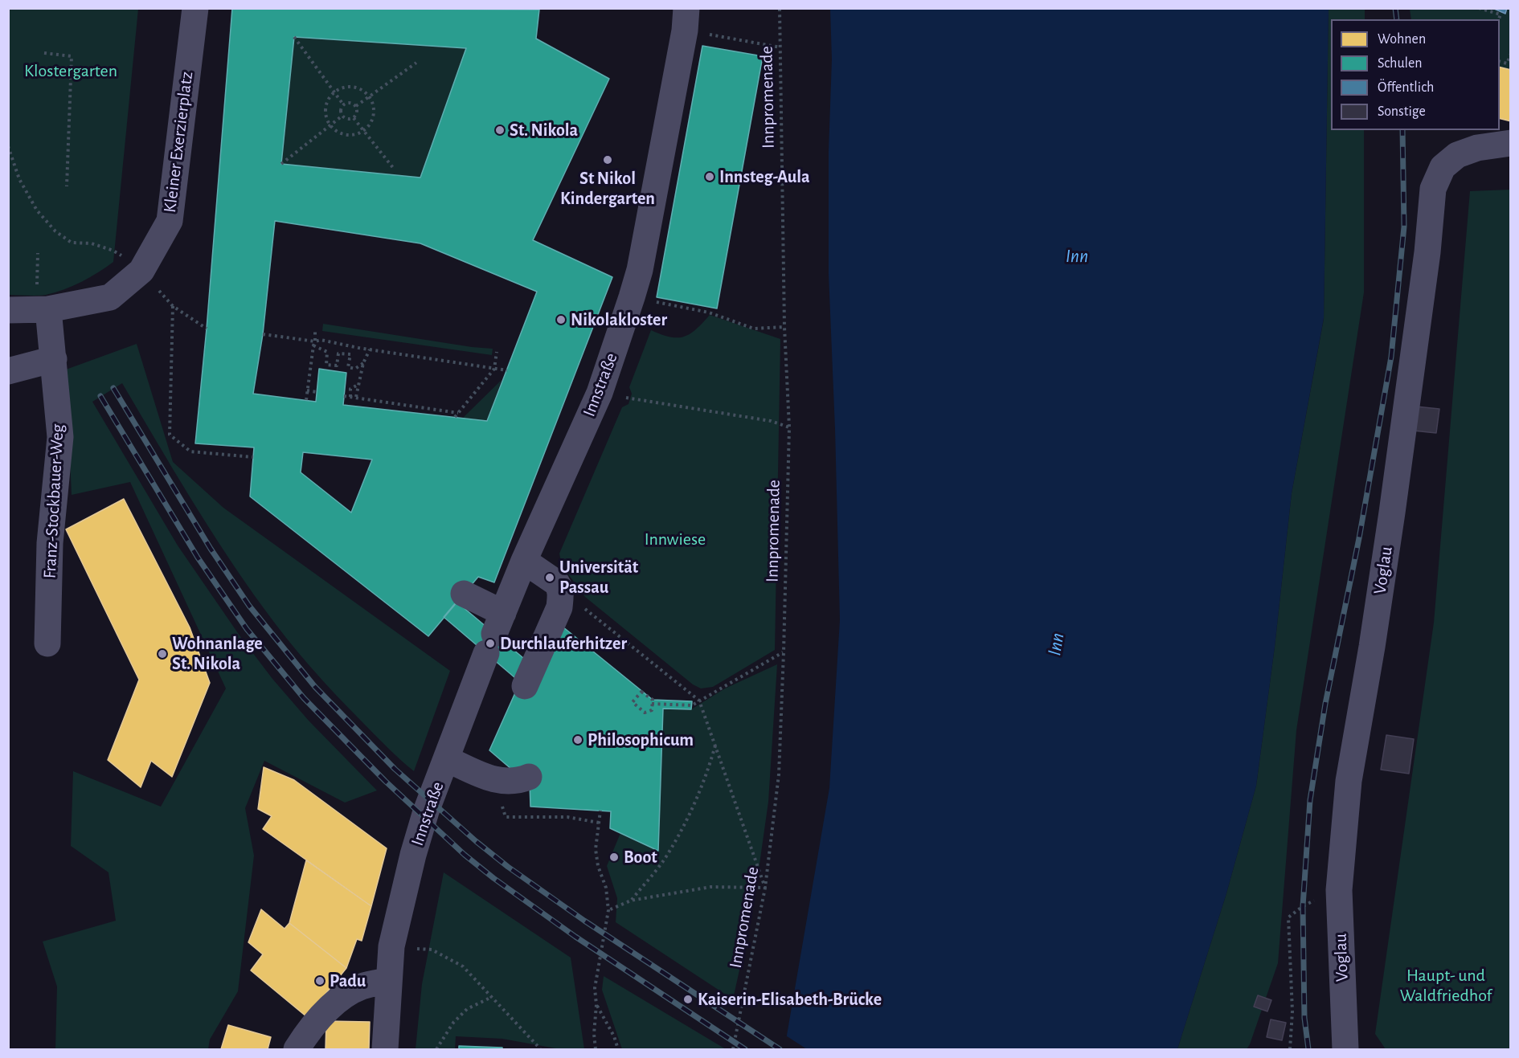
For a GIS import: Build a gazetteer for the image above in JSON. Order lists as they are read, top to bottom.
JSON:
{
  "streets": {
    "street": [
      "Kleiner Exerzierplatz",
      "Innstraße",
      "Franz-Stockbauer-Weg",
      "Voglau"
    ],
    "path": ["Innpromenade"]
  },
  "crossings": [
    ["Kleiner Exerzierplatz", "Franz-Stockbauer-Weg"]
  ],
  "water": ["Inn"],
  "parks": ["Klostergarten", "Innwiese", "Haupt- und Waldfriedhof"],
  "places": [
    "St. Nikola",
    "St Nikol Kindergarten",
    "Innsteg-Aula",
    "Nikolakloster",
    "Universität Passau",
    "Durchlauferhitzer",
    "Wohnanlage St. Nikola",
    "Philosophicum",
    "Boot",
    "Padu",
    "Kaiserin-Elisabeth-Brücke"
  ],
  "legend": [
    "Wohnen",
    "Schulen",
    "Öffentlich",
    "Sonstige"
  ]
}
